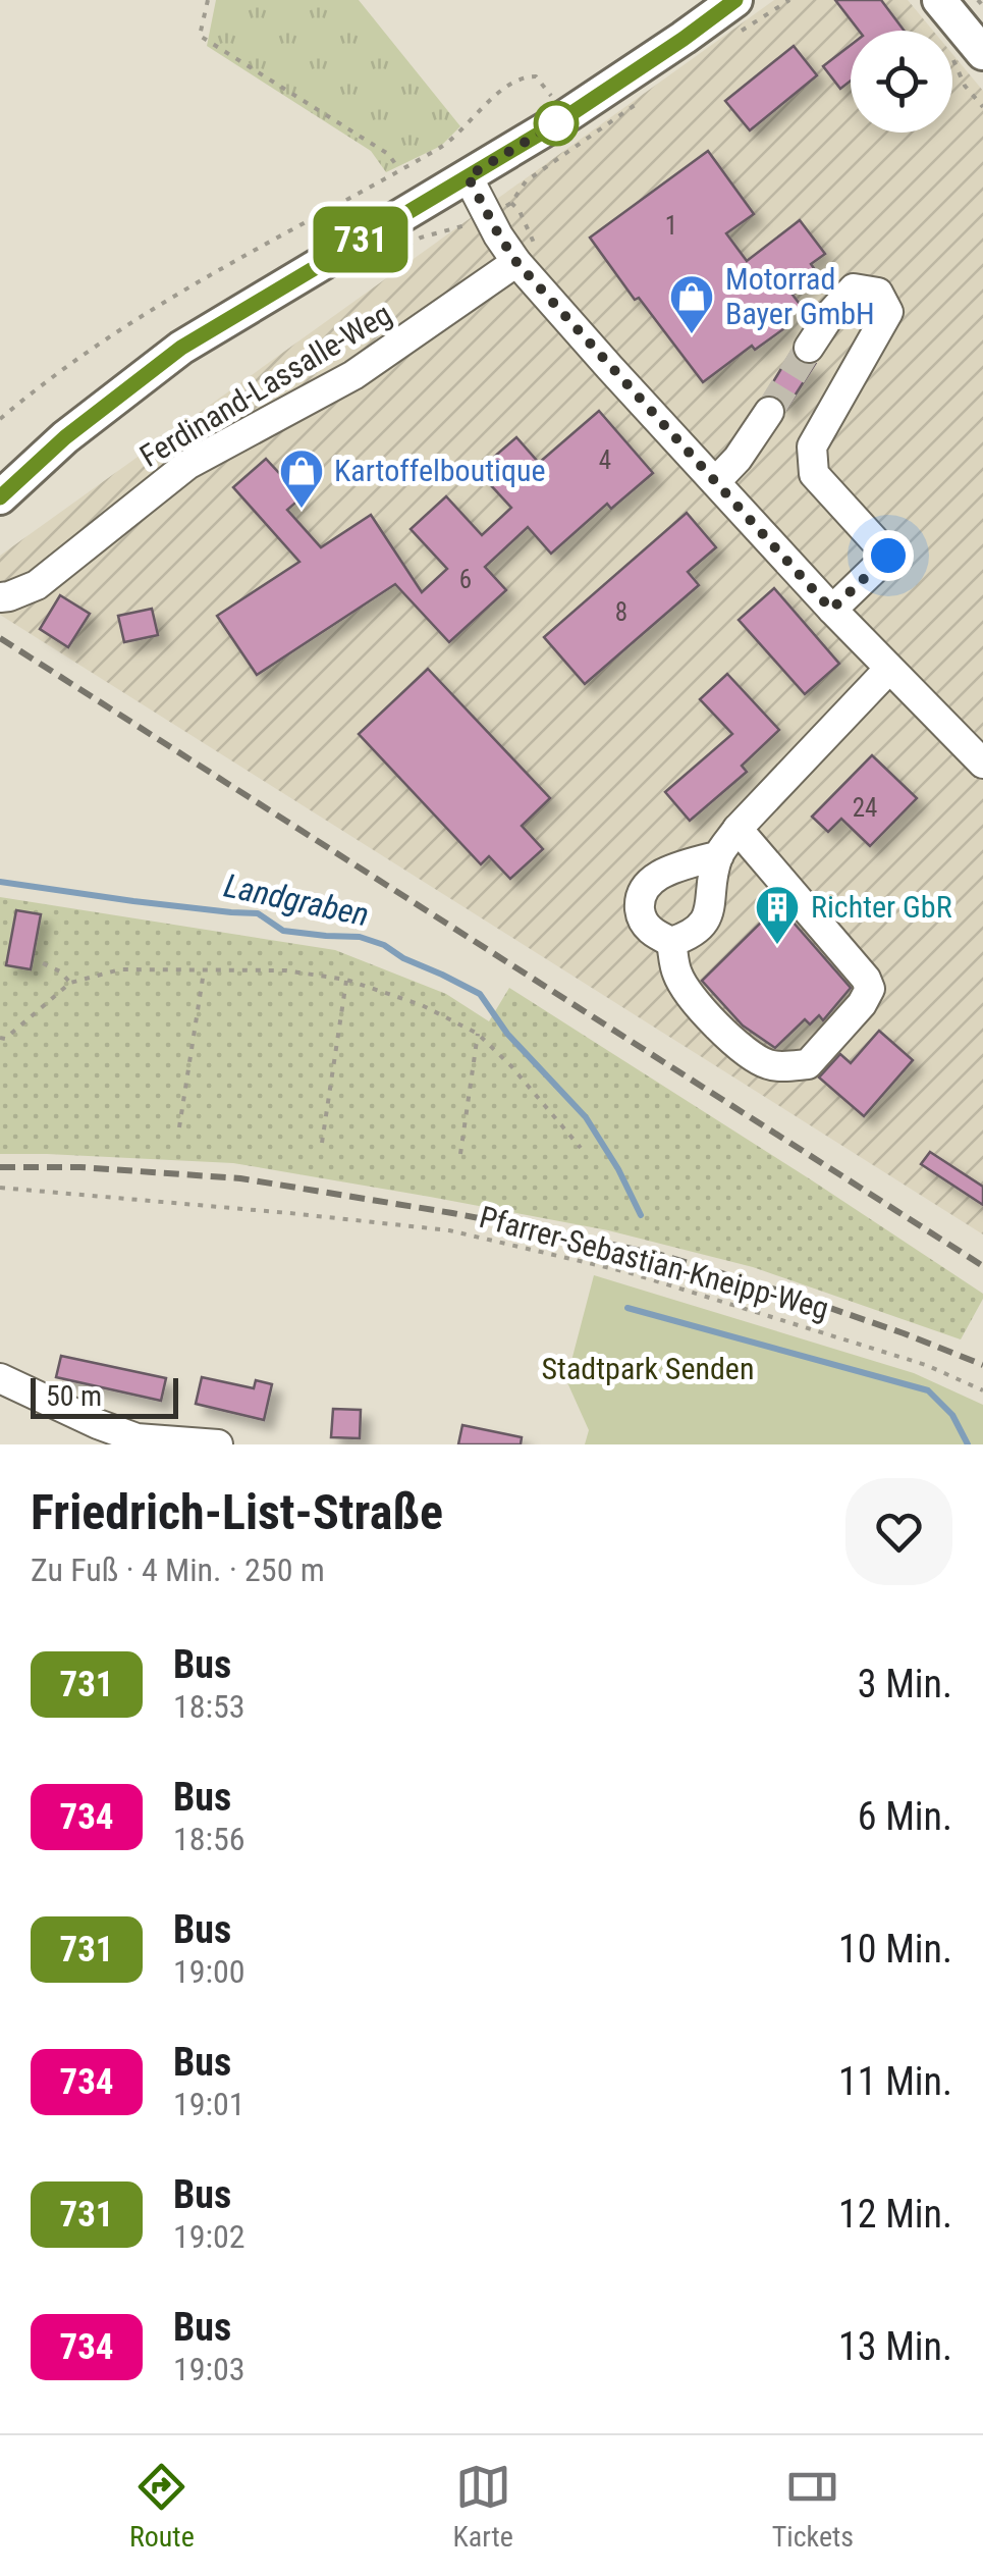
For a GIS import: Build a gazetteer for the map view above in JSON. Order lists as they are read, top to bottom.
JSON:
{
  "streets": {
    "street": ["Ferdinand-Lassalle-Weg"],
    "path": ["Pfarrer-Sebastian-Kneipp-Weg"]
  },
  "water": ["Landgraben"],
  "parks": ["Stadtpark Senden"],
  "places": {
    "shop": ["Motorrad Bayer GmbH", "Kartoffelboutique"],
    "building": ["Richter GbR"]
  },
  "lines": ["bus line 731"],
  "house_numbers": [
    "1",
    "4",
    "6",
    "8",
    "24"
  ],
  "scale_bar": "50 m",
  "page": {
    "on_map": "731",
    "scale": "50 m",
    "heading": ["Friedrich-List-Straße", "Zu Fuß · 4 Min. · 250 m"],
    "list": [
      {
        "mark": "731",
        "name": "Bus",
        "note": "18:53",
        "value": "3 Min."
      },
      {
        "mark": "734",
        "name": "Bus",
        "note": "18:56",
        "value": "6 Min."
      },
      {
        "mark": "731",
        "name": "Bus",
        "note": "19:00",
        "value": "10 Min."
      },
      {
        "mark": "734",
        "name": "Bus",
        "note": "19:01",
        "value": "11 Min."
      },
      {
        "mark": "731",
        "name": "Bus",
        "note": "19:02",
        "value": "12 Min."
      },
      {
        "mark": "734",
        "name": "Bus",
        "note": "19:03",
        "value": "13 Min."
      }
    ],
    "tabs": ["Route", "Karte", "Tickets"]
  }
}
